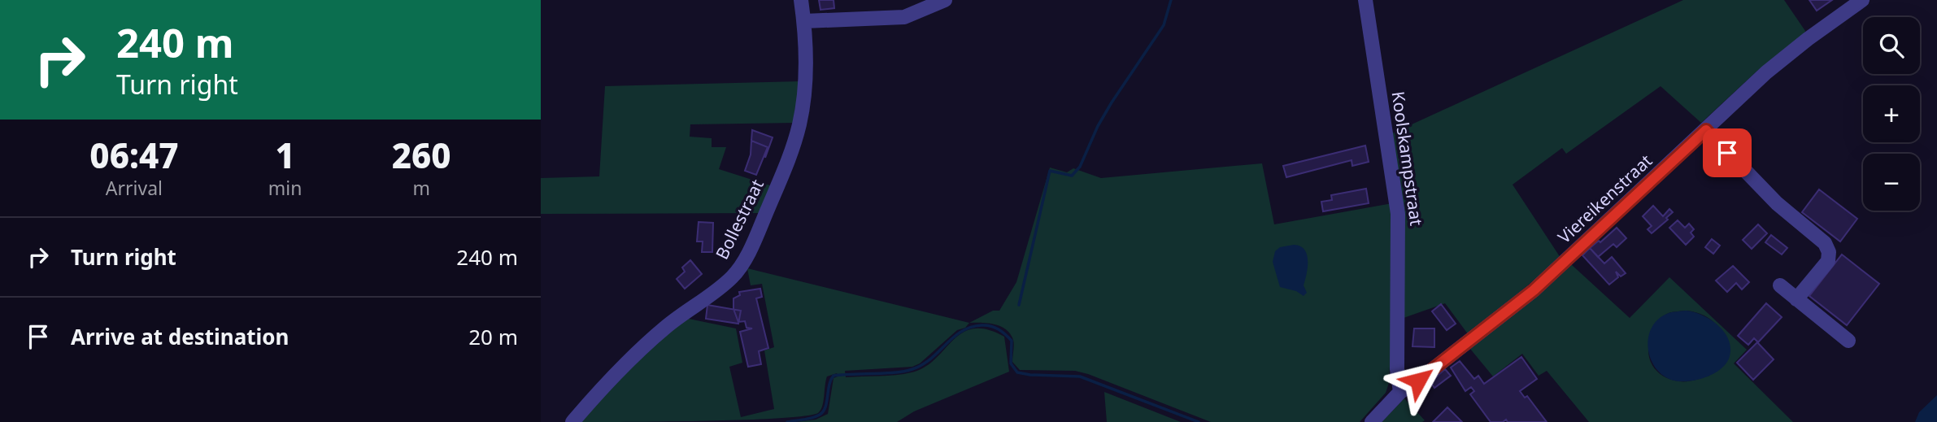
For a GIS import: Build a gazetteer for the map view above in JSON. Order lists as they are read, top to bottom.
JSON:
{
  "streets": {
    "street": ["Koolskampstraat", "Viereikenstraat", "Bollestraat"]
  },
  "crossings": [
    ["Koolskampstraat", "Viereikenstraat"]
  ],
  "page": {
    "turn": ["240 m", "Turn right"],
    "map_buttons": ["+", "−"],
    "eta": [
      "06:47",
      "Arrival",
      "1",
      "min",
      "260",
      "m"
    ],
    "list": [
      {
        "name": "Turn right",
        "value": "240 m"
      },
      {
        "name": "Arrive at destination",
        "value": "20 m"
      }
    ]
  }
}
